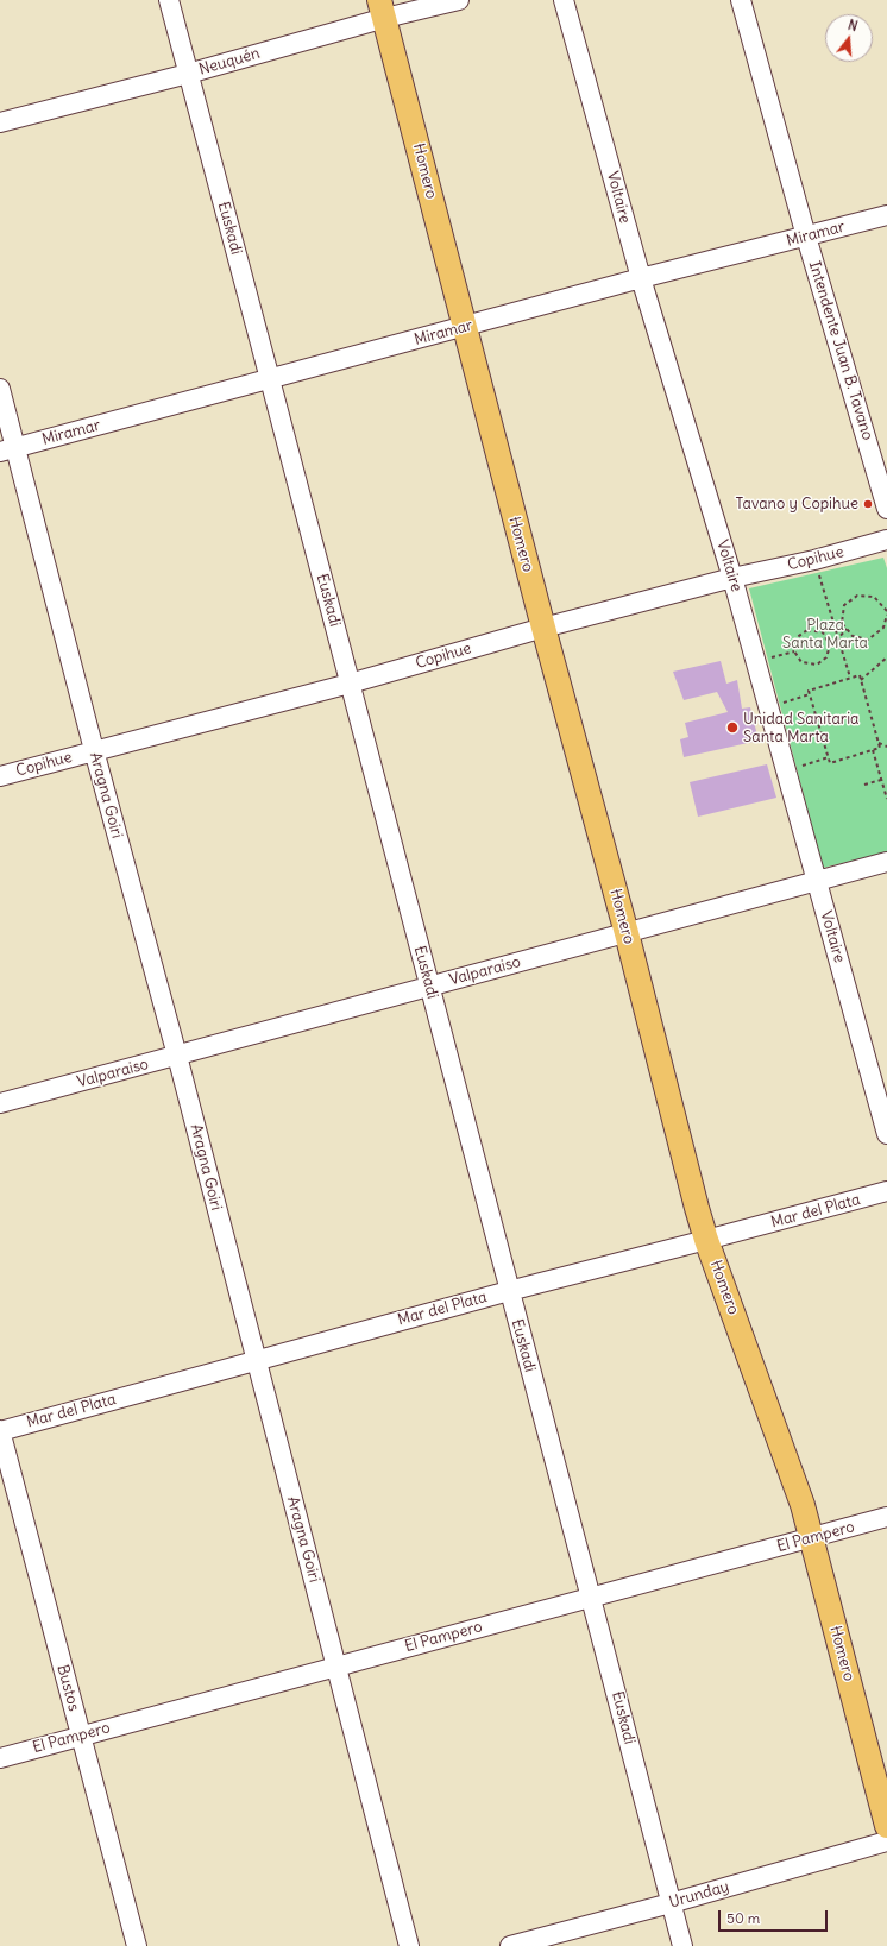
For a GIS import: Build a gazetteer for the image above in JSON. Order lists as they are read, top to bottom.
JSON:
{
  "streets": {
    "main road": ["Homero"],
    "street": [
      "Neuquén",
      "Voltaire",
      "Euskadi",
      "Miramar",
      "Intendente Juan B. Tavano",
      "Copihue",
      "Aragna Goiri",
      "Valparaiso",
      "Mar del Plata",
      "El Pampero",
      "Bustos",
      "Urunday"
    ]
  },
  "crossings": [
    ["Neuquén", "Homero"],
    ["Neuquén", "Euskadi"],
    ["Homero", "Miramar"],
    ["Homero", "Copihue"],
    ["Homero", "Valparaiso"],
    ["Homero", "Mar del Plata"],
    ["Homero", "El Pampero"],
    ["Voltaire", "Miramar"],
    ["Voltaire", "Copihue"],
    ["Voltaire", "Valparaiso"],
    ["Euskadi", "Miramar"],
    ["Euskadi", "Copihue"],
    ["Euskadi", "Valparaiso"],
    ["Euskadi", "Mar del Plata"],
    ["Euskadi", "El Pampero"],
    ["Euskadi", "Urunday"],
    ["Miramar", "Intendente Juan B. Tavano"],
    ["Miramar", "Aragna Goiri"],
    ["Copihue", "Aragna Goiri"],
    ["Aragna Goiri", "Valparaiso"],
    ["Aragna Goiri", "Mar del Plata"],
    ["Aragna Goiri", "El Pampero"],
    ["Mar del Plata", "Bustos"],
    ["El Pampero", "Bustos"]
  ],
  "parks": ["Plaza Santa Marta"],
  "places": ["Tavano y Copihue", "Unidad Sanitaria Santa Marta"],
  "scale_bar": "50 m",
  "north": "top"
}
